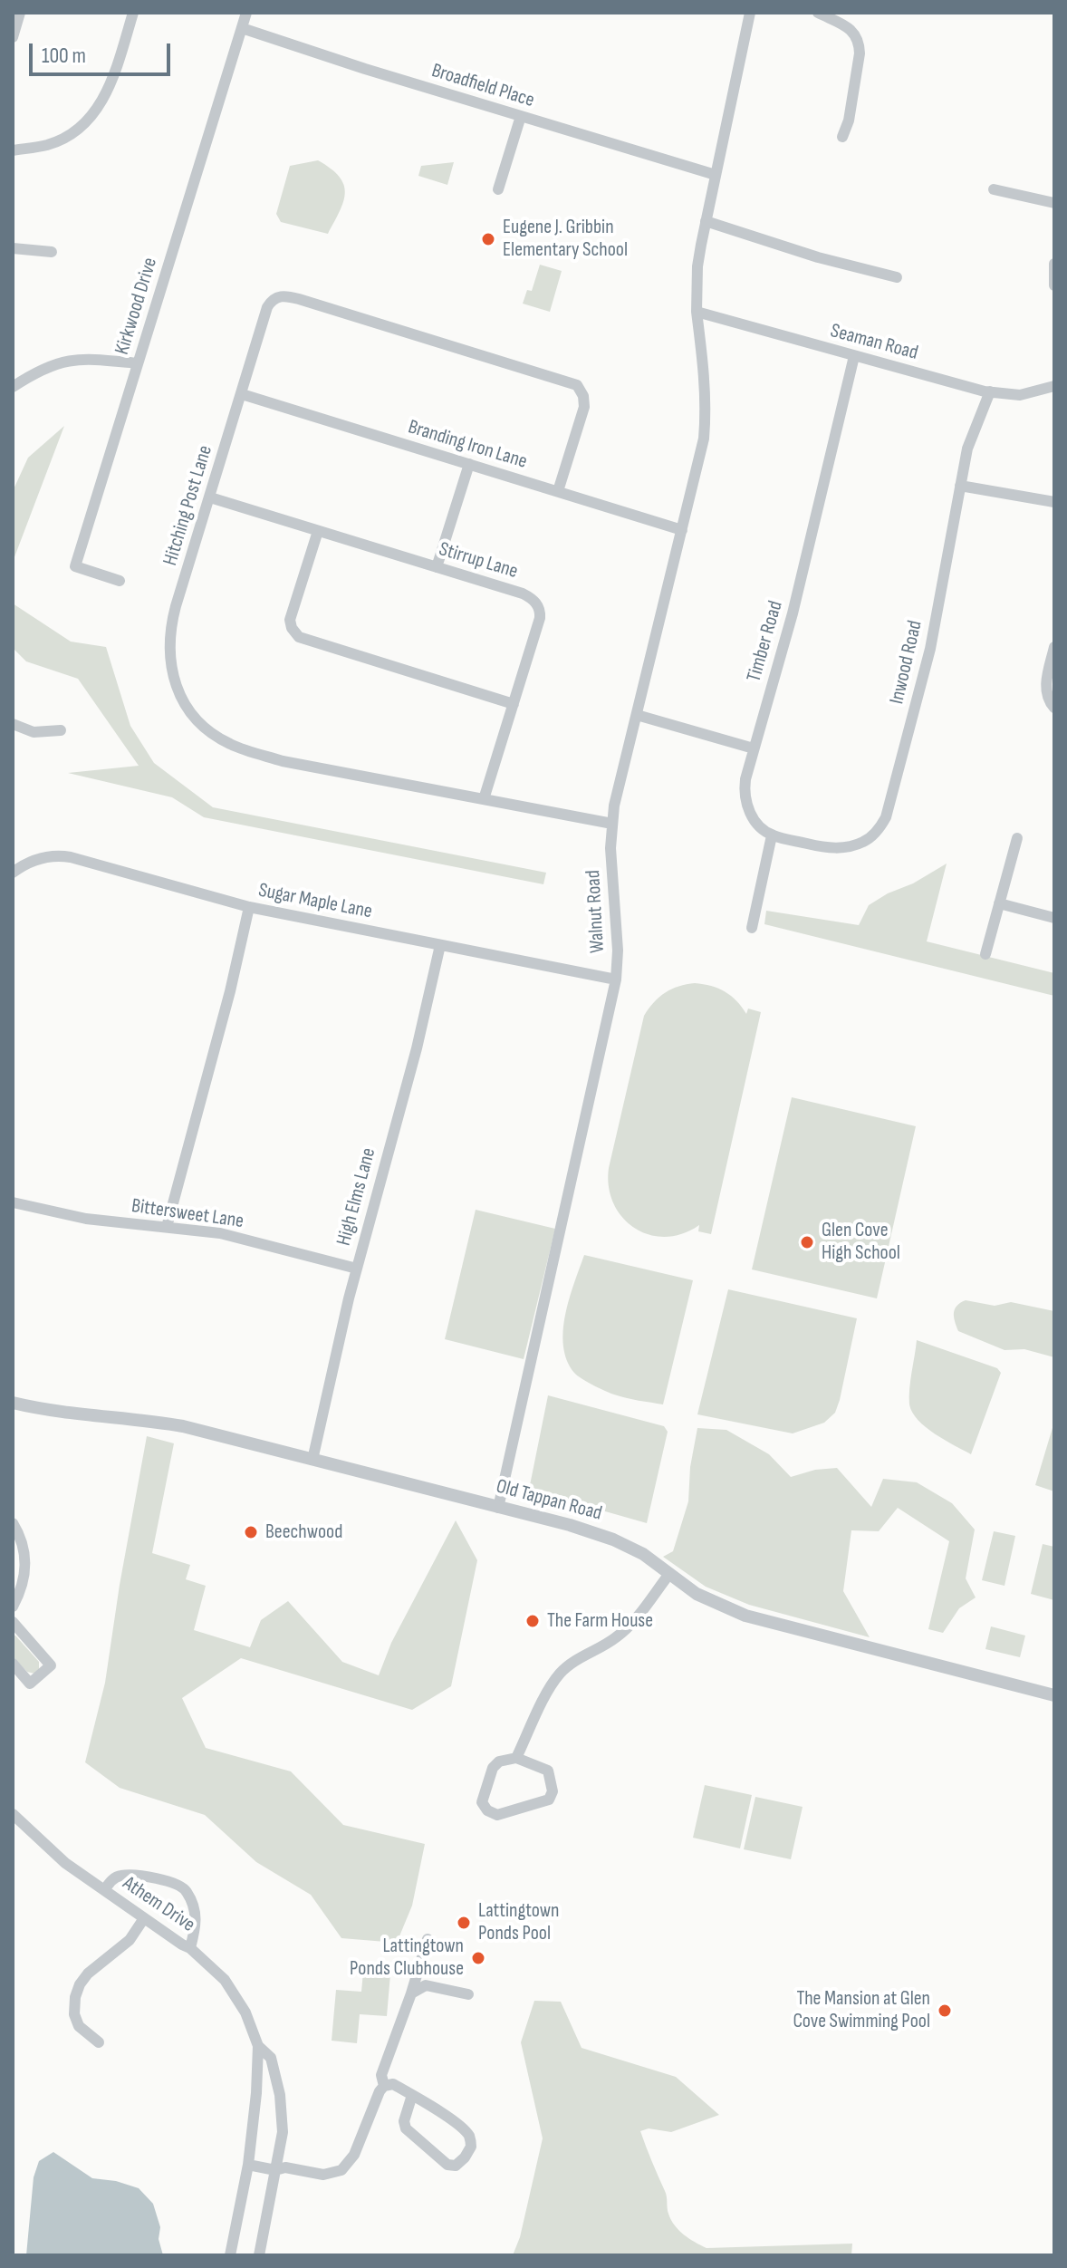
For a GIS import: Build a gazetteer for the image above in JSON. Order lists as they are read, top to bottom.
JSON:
{
  "streets": {
    "street": [
      "Broadfield Place",
      "Kirkwood Drive",
      "Seaman Road",
      "Branding Iron Lane",
      "Hitching Post Lane",
      "Stirrup Lane",
      "Timber Road",
      "Inwood Road",
      "Sugar Maple Lane",
      "Walnut Road",
      "High Elms Lane",
      "Bittersweet Lane",
      "Old Tappan Road",
      "Athem Drive"
    ]
  },
  "crossings": [
    ["Broadfield Place", "Kirkwood Drive"],
    ["Broadfield Place", "Walnut Road"],
    ["Seaman Road", "Timber Road"],
    ["Seaman Road", "Inwood Road"],
    ["Seaman Road", "Walnut Road"],
    ["Branding Iron Lane", "Hitching Post Lane"],
    ["Branding Iron Lane", "Walnut Road"],
    ["Hitching Post Lane", "Stirrup Lane"],
    ["Hitching Post Lane", "Walnut Road"],
    ["Timber Road", "Inwood Road"],
    ["Sugar Maple Lane", "Walnut Road"],
    ["Sugar Maple Lane", "High Elms Lane"],
    ["Walnut Road", "Old Tappan Road"],
    ["High Elms Lane", "Bittersweet Lane"],
    ["High Elms Lane", "Old Tappan Road"]
  ],
  "places": [
    "Eugene J. Gribbin Elementary School",
    "Glen Cove High School",
    "Beechwood",
    "The Farm House",
    "Lattingtown Ponds Pool",
    "Lattingtown Ponds Clubhouse",
    "The Mansion at Glen Cove Swimming Pool"
  ],
  "scale_bar": "100 m"
}
